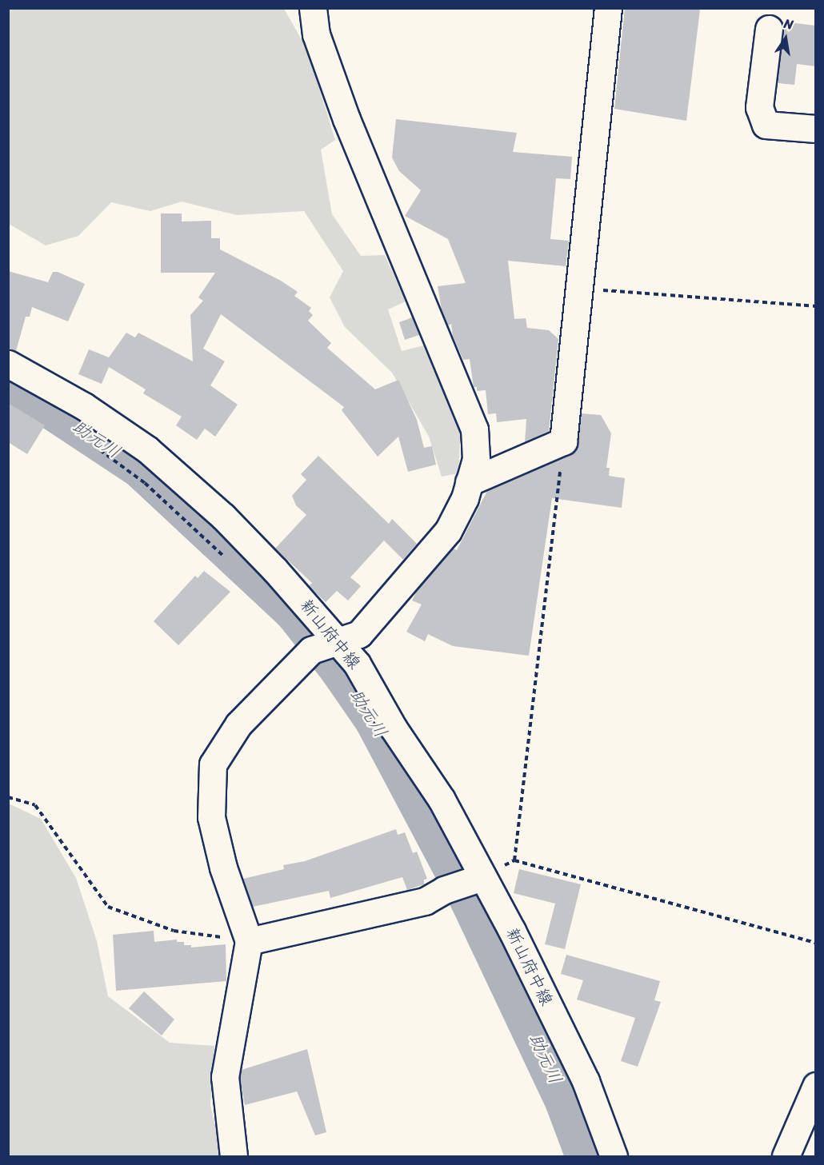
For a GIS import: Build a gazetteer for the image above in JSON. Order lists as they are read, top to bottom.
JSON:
{
  "streets": {
    "street": ["新山府中線"]
  },
  "water": ["助元川"],
  "north": "top"
}
